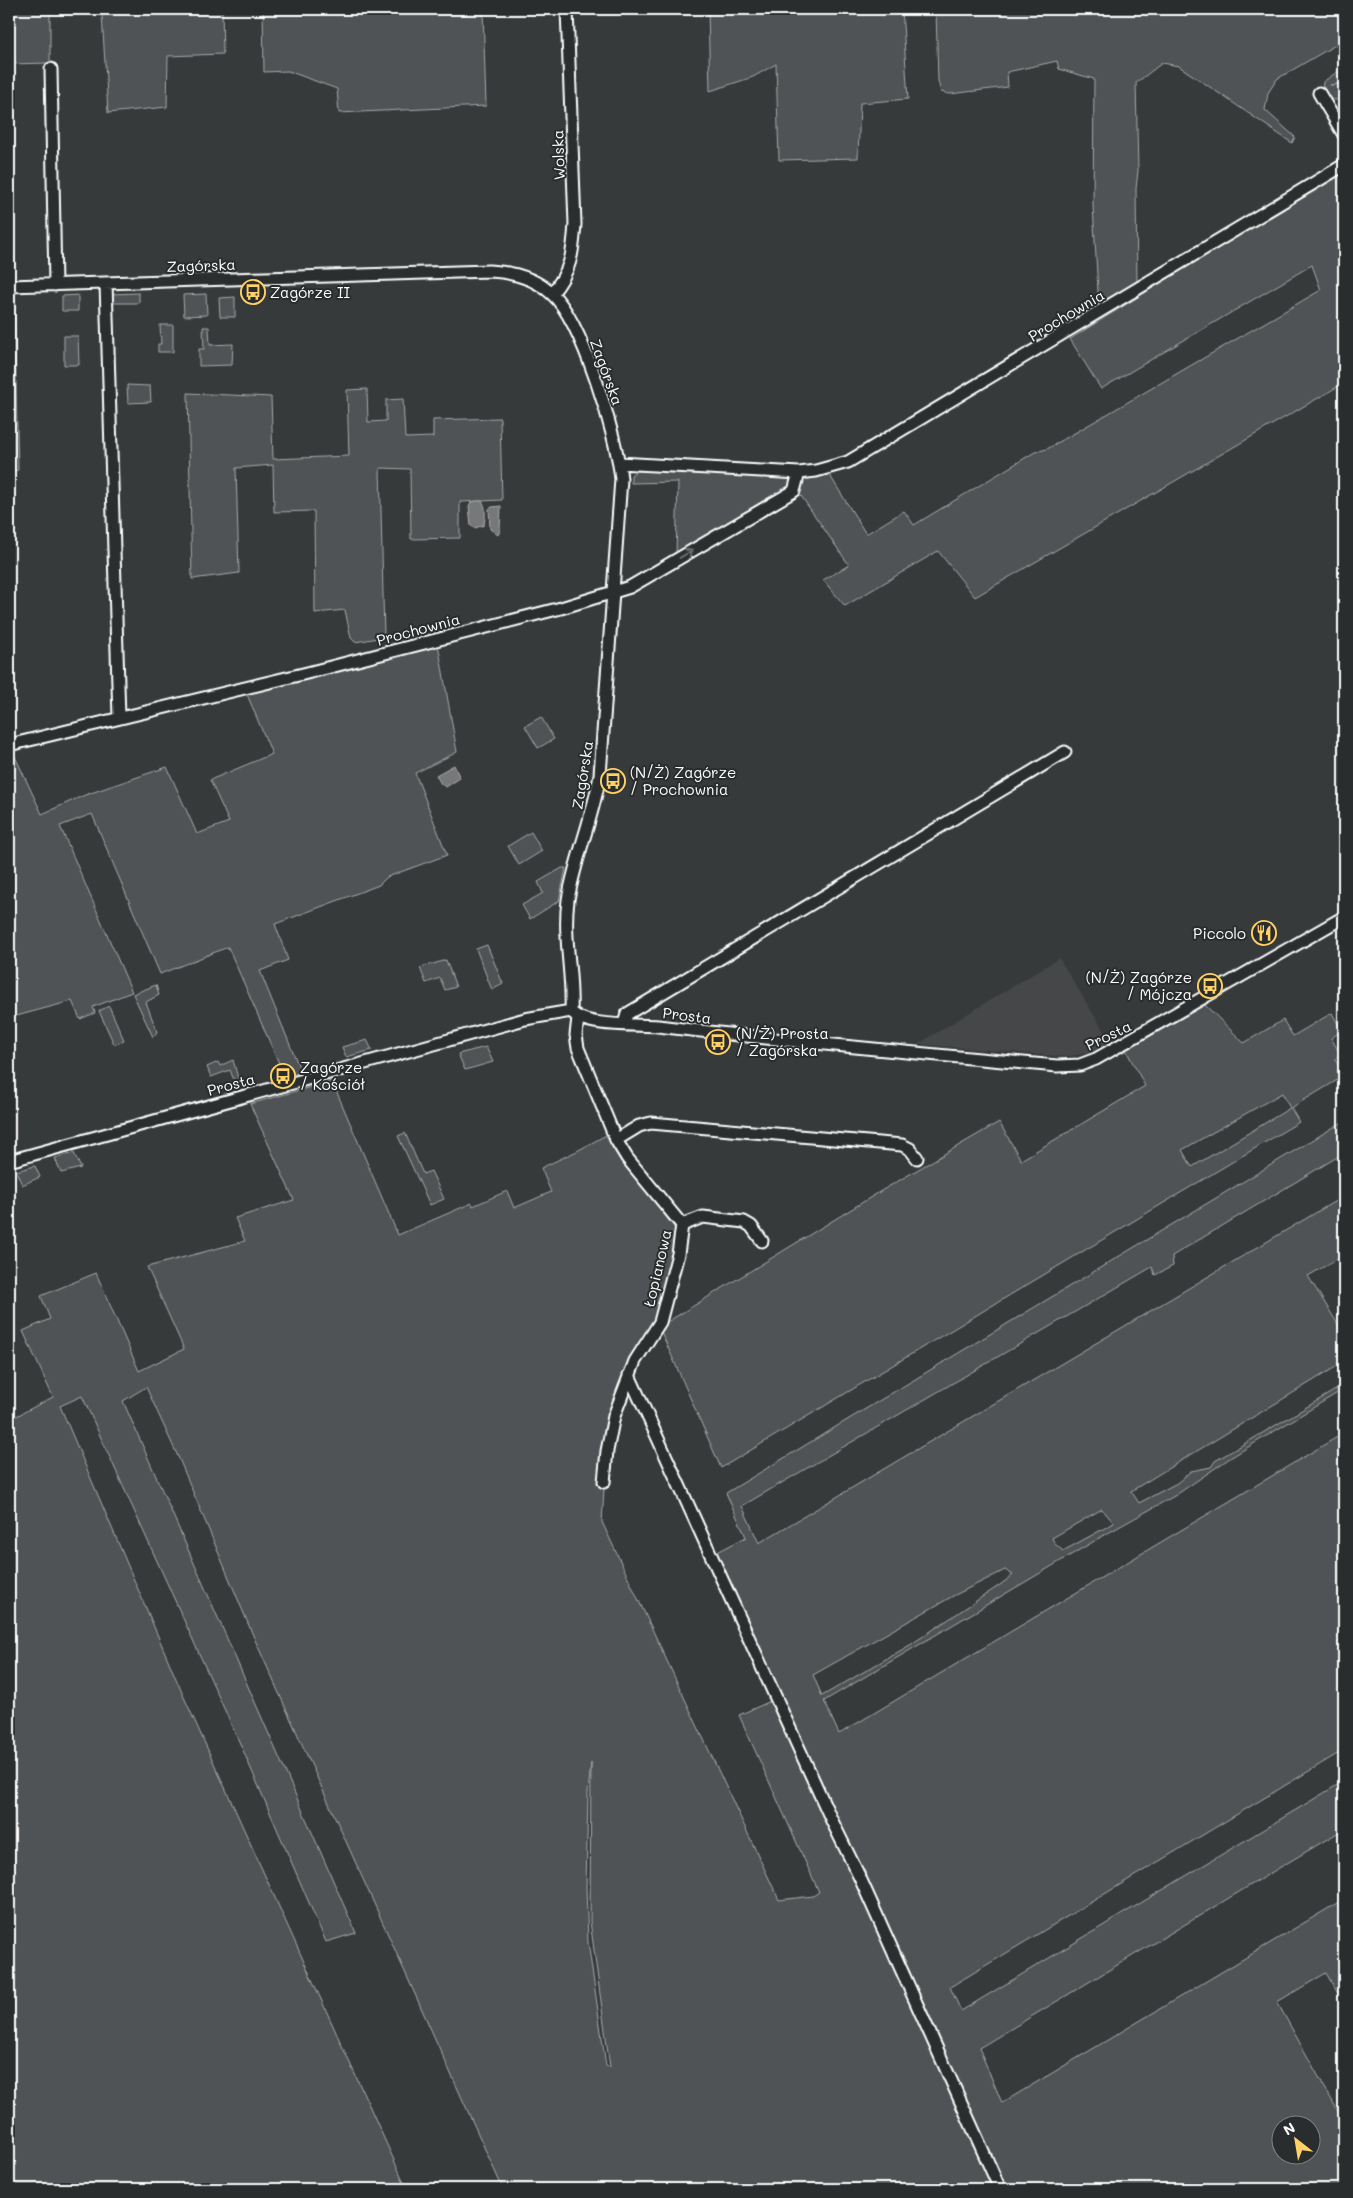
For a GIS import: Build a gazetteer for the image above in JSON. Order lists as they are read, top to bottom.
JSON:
{
  "streets": {
    "street": [
      "Wolska",
      "Zagórska",
      "Prochownia",
      "Prosta",
      "Łopianowa"
    ]
  },
  "crossings": [
    ["Wolska", "Zagórska"],
    ["Zagórska", "Prochownia"],
    ["Zagórska", "Prosta"],
    ["Zagórska", "Łopianowa"],
    ["Prosta", "Łopianowa"]
  ],
  "places": {
    "bus stop": [
      "Zagórze II",
      "(N/Ż) Zagórze / Prochownia",
      "(N/Ż) Zagórze / Mójcza",
      "(N/Ż) Prosta / Zagórska",
      "Zagórze / Kościół"
    ],
    "restaurant": ["Piccolo"]
  },
  "north": "top left"
}
